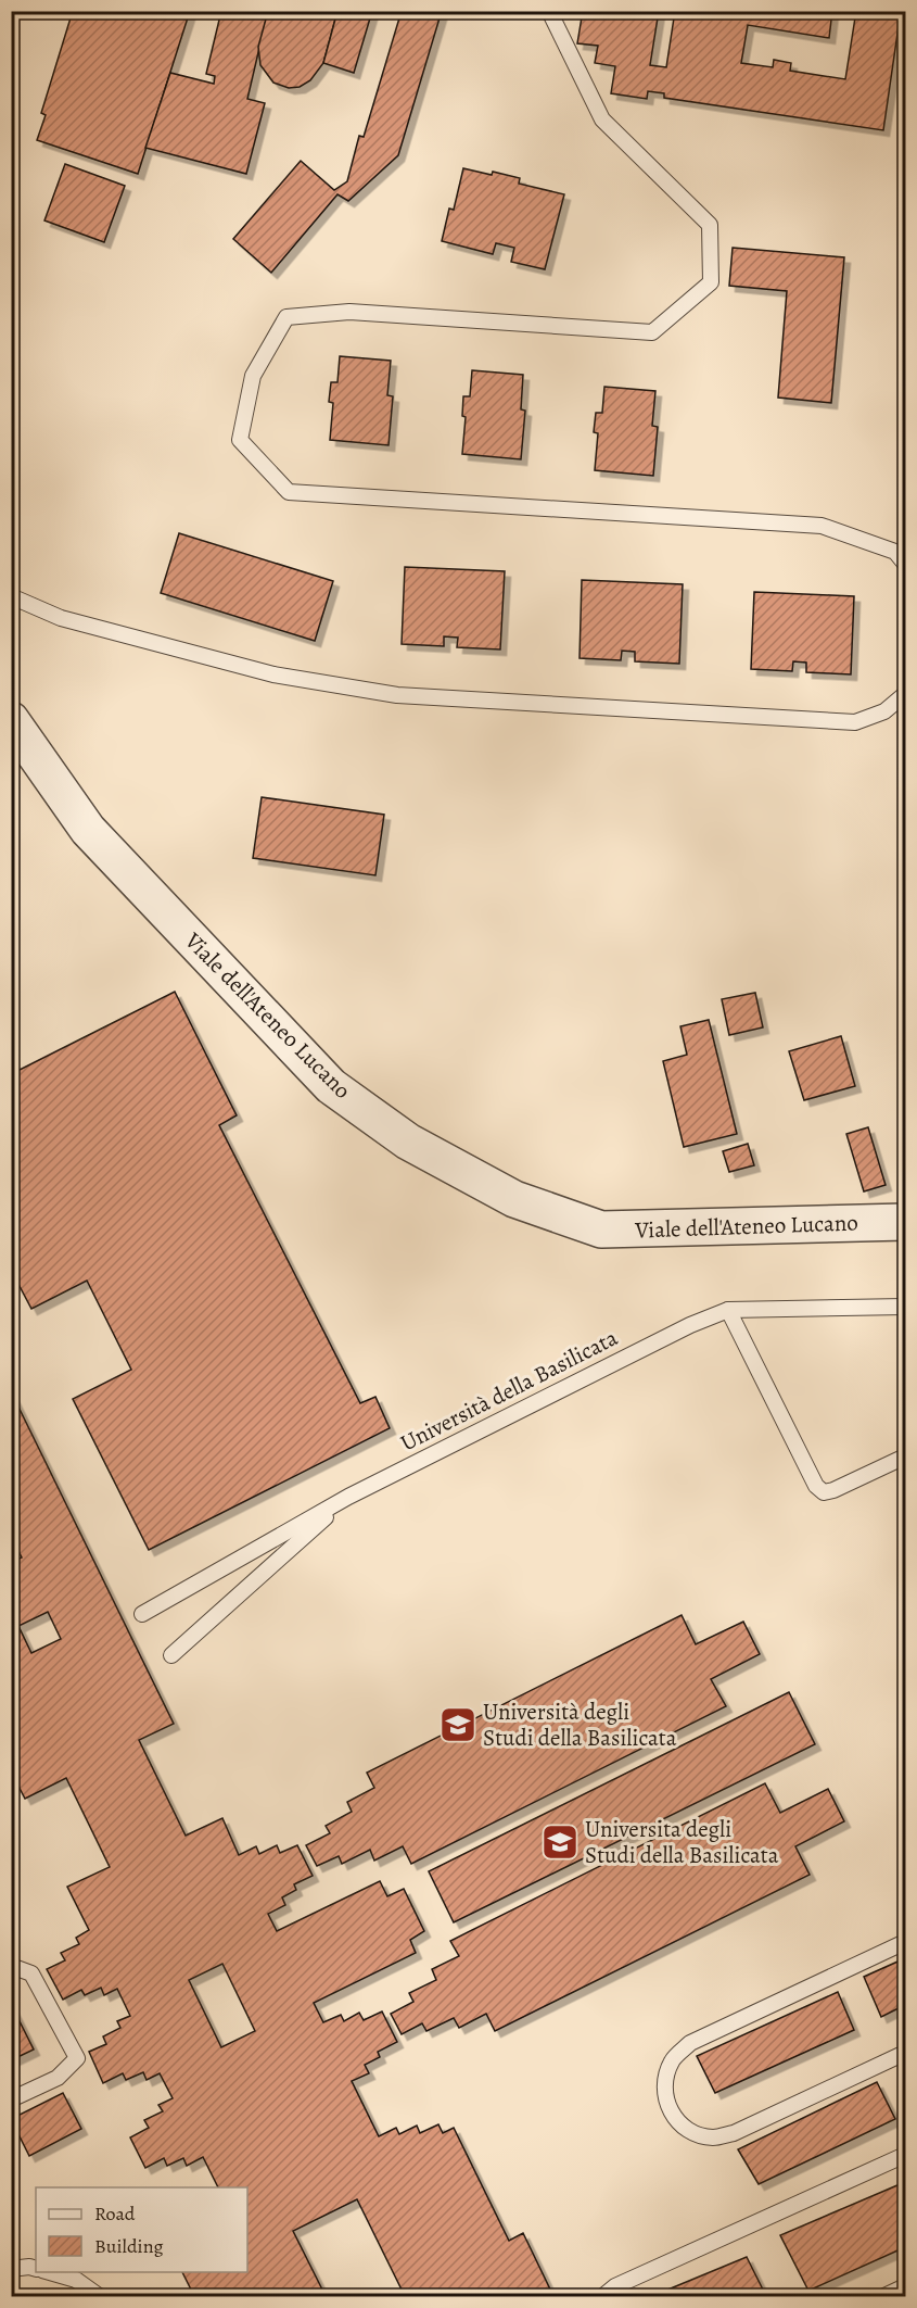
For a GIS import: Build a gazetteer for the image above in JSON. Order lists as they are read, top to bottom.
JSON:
{
  "streets": {
    "street": ["Viale dell'Ateneo Lucano"],
    "lane": ["Università della Basilicata"]
  },
  "places": {
    "school or university": ["Università degli Studi della Basilicata", "Universita degli Studi della Basilicata"]
  },
  "legend": ["Road", "Building"]
}
